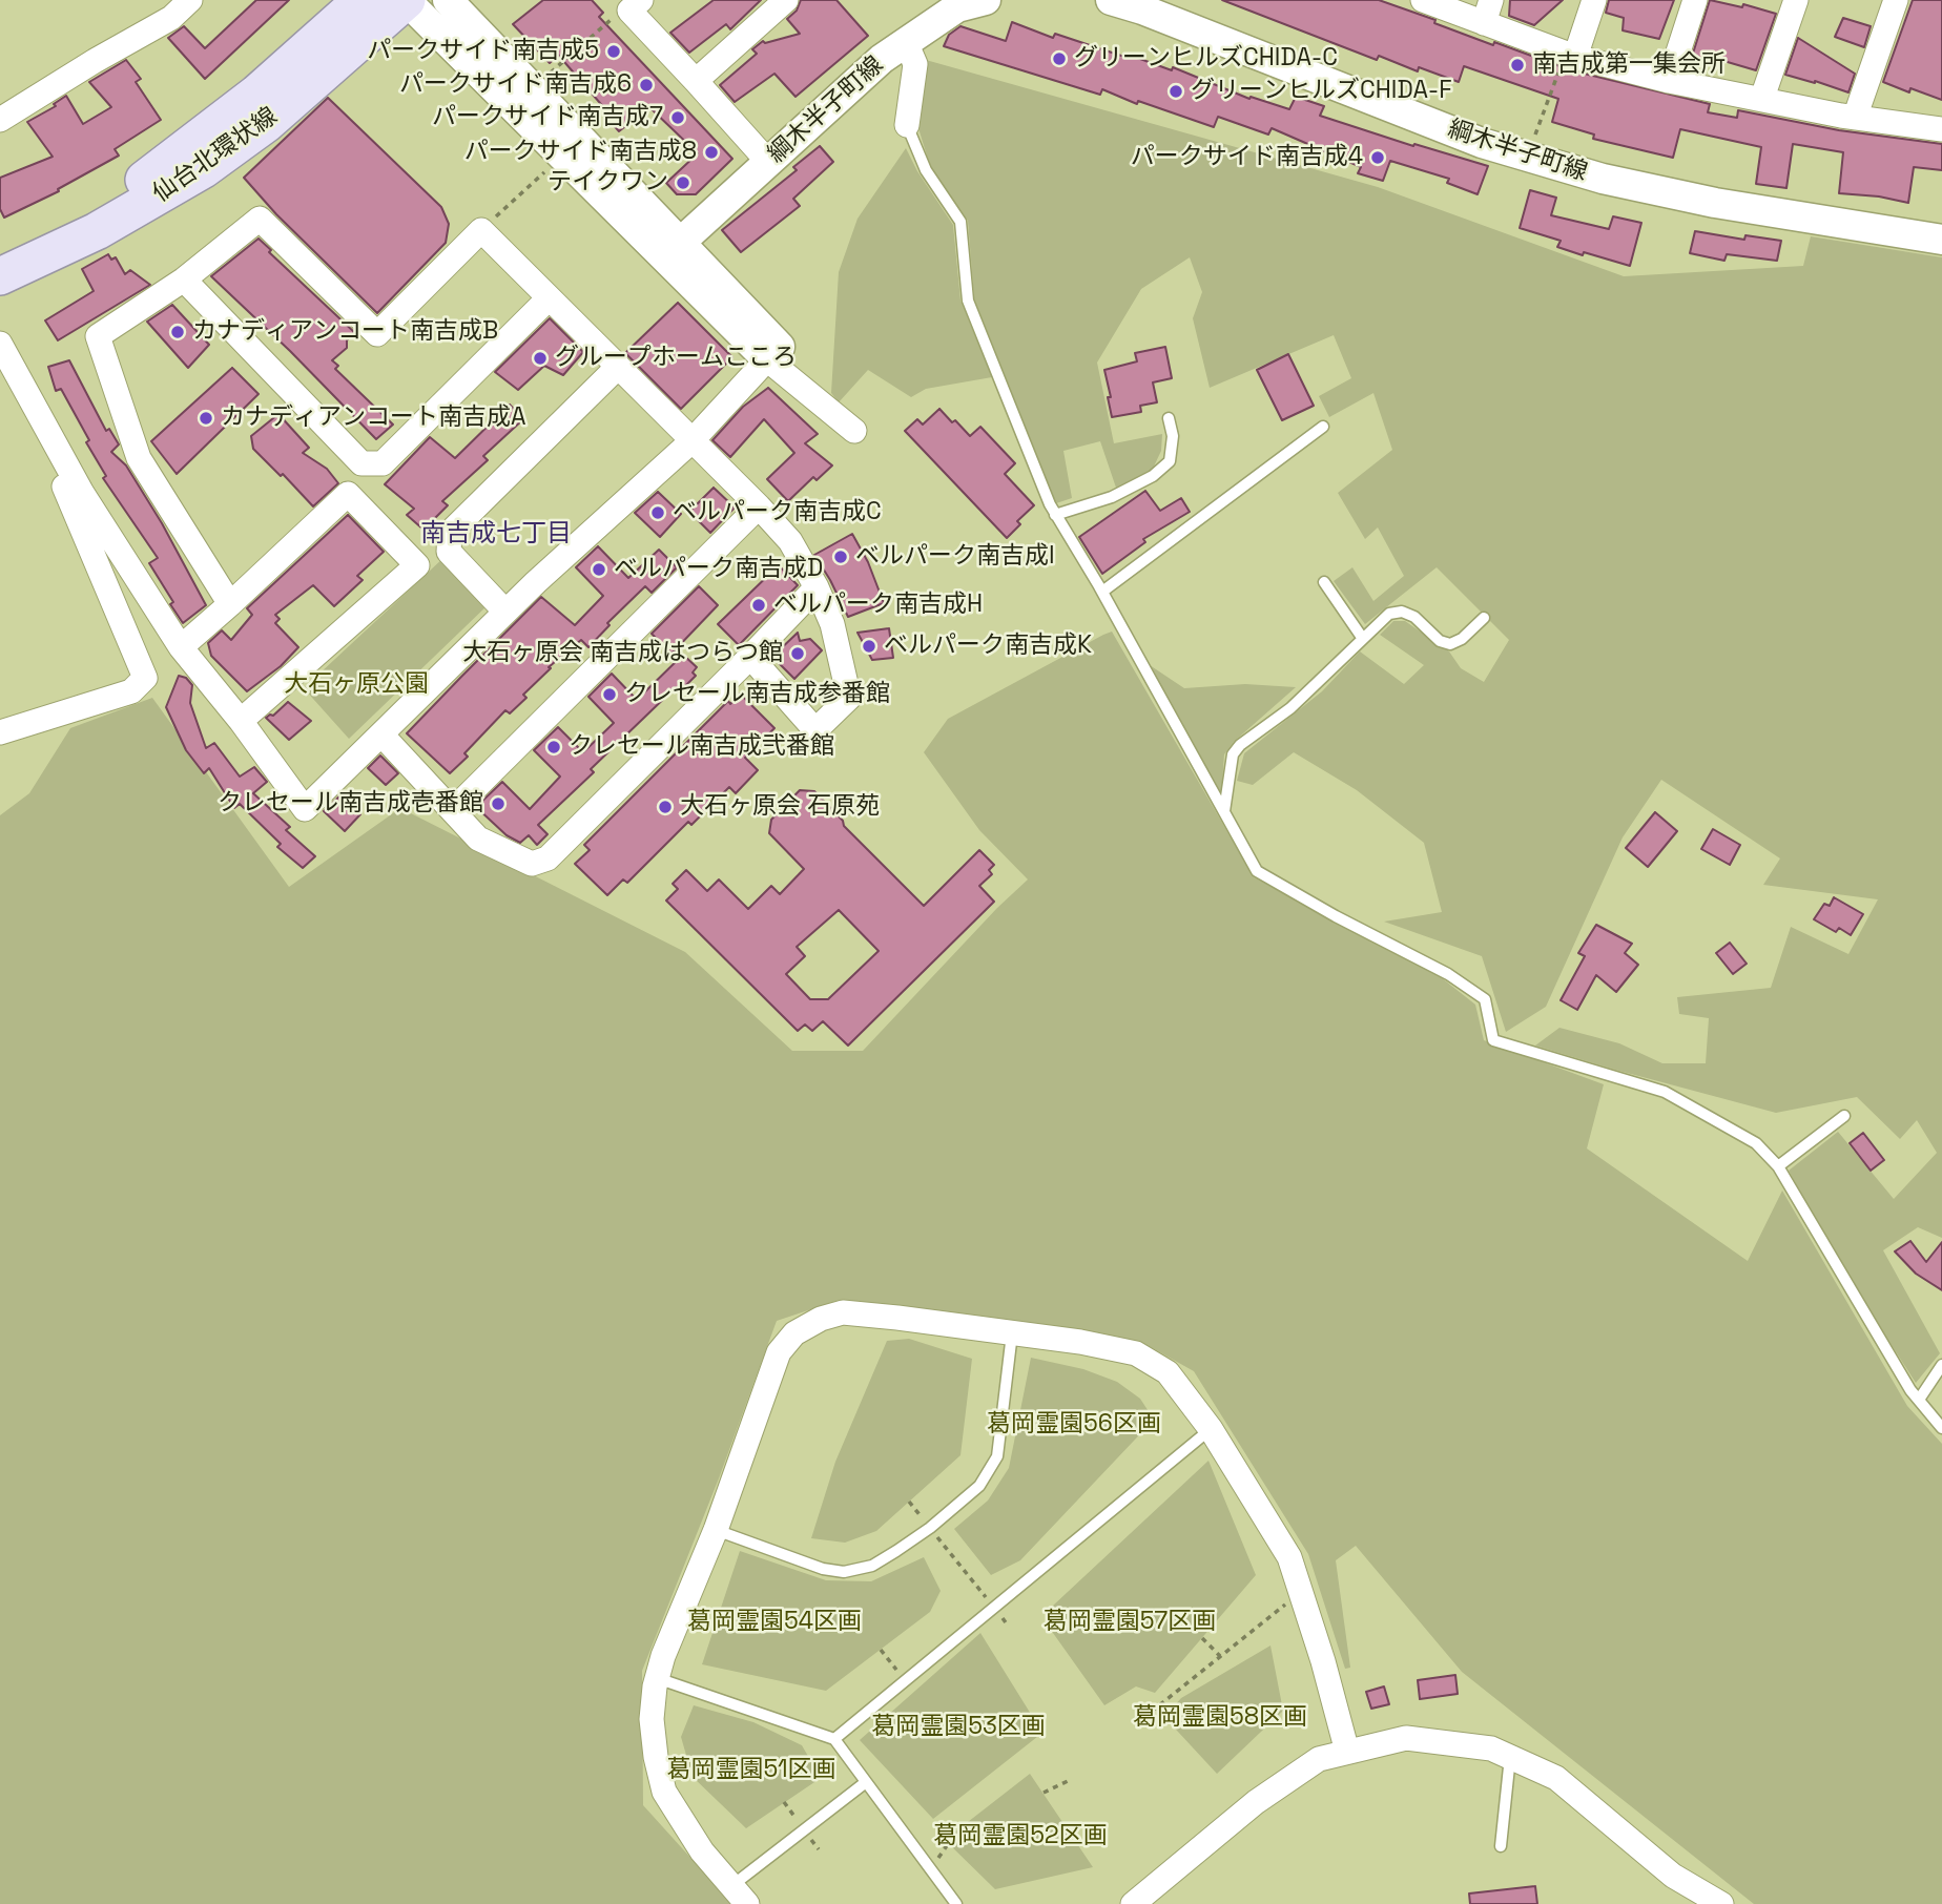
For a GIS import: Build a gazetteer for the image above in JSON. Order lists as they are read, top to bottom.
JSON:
{
  "streets": {
    "main road": ["仙台北環状線"],
    "street": ["綱木半子町線"]
  },
  "districts": ["南吉成七丁目"],
  "parks": [
    "大石ヶ原公園",
    "葛岡霊園56区画",
    "葛岡霊園54区画",
    "葛岡霊園57区画",
    "葛岡霊園58区画",
    "葛岡霊園53区画",
    "葛岡霊園51区画",
    "葛岡霊園52区画"
  ],
  "places": [
    "パークサイド南吉成5",
    "グリーンヒルズCHIDA-C",
    "南吉成第一集会所",
    "パークサイド南吉成6",
    "グリーンヒルズCHIDA-F",
    "パークサイド南吉成7",
    "パークサイド南吉成8",
    "パークサイド南吉成4",
    "テイクワン",
    "カナディアンコート南吉成B",
    "グループホームこころ",
    "カナディアンコート南吉成A",
    "ベルパーク南吉成C",
    "ベルパーク南吉成I",
    "ベルパーク南吉成D",
    "ベルパーク南吉成H",
    "ベルパーク南吉成K",
    "大石ヶ原会 南吉成はつらつ館",
    "クレセール南吉成参番館",
    "クレセール南吉成弐番館",
    "クレセール南吉成壱番館",
    "大石ヶ原会 石原苑"
  ]
}
